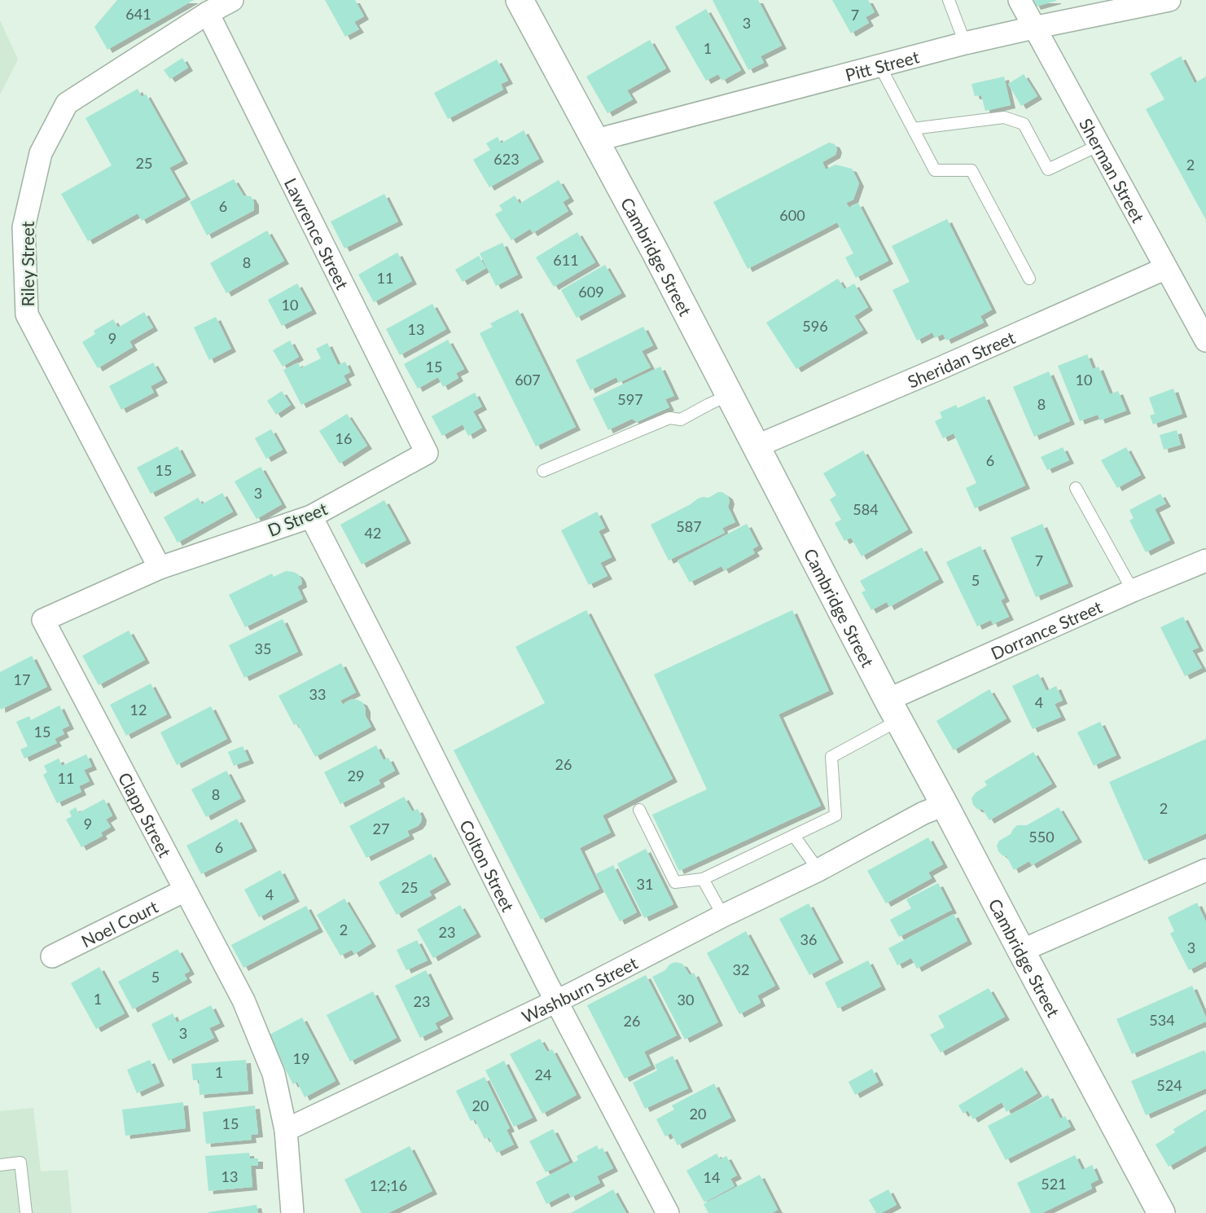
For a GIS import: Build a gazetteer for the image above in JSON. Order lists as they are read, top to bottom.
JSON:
{
  "streets": {
    "main road": ["Cambridge Street"],
    "street": [
      "Pitt Street",
      "Sherman Street",
      "Lawrence Street",
      "Riley Street",
      "Sheridan Street",
      "D Street",
      "Dorrance Street",
      "Clapp Street",
      "Colton Street",
      "Noel Court",
      "Washburn Street"
    ]
  },
  "crossings": [
    ["Pitt Street", "Sherman Street"],
    ["Pitt Street", "Cambridge Street"],
    ["Sherman Street", "Sheridan Street"],
    ["Lawrence Street", "Riley Street"],
    ["Lawrence Street", "D Street"],
    ["Cambridge Street", "Sheridan Street"],
    ["Cambridge Street", "Dorrance Street"],
    ["Cambridge Street", "Washburn Street"],
    ["Riley Street", "D Street"],
    ["Riley Street", "Clapp Street"],
    ["D Street", "Clapp Street"],
    ["D Street", "Colton Street"],
    ["Clapp Street", "Noel Court"],
    ["Clapp Street", "Washburn Street"],
    ["Colton Street", "Washburn Street"]
  ],
  "house_numbers": [
    "641",
    "7",
    "3",
    "1",
    "623",
    "25",
    "2",
    "6",
    "600",
    "611",
    "8",
    "11",
    "609",
    "10",
    "596",
    "13",
    "9",
    "15",
    "607",
    "10",
    "597",
    "8",
    "16",
    "6",
    "15",
    "3",
    "584",
    "587",
    "42",
    "7",
    "5",
    "35",
    "17",
    "33",
    "4",
    "12",
    "15",
    "26",
    "29",
    "11",
    "8",
    "2",
    "9",
    "27",
    "550",
    "6",
    "31",
    "25",
    "4",
    "2",
    "23",
    "36",
    "3",
    "32",
    "5",
    "1",
    "30",
    "23",
    "534",
    "26",
    "3",
    "19",
    "1",
    "24",
    "524",
    "20",
    "20",
    "15",
    "13",
    "14",
    "521",
    "12;16"
  ]
}
